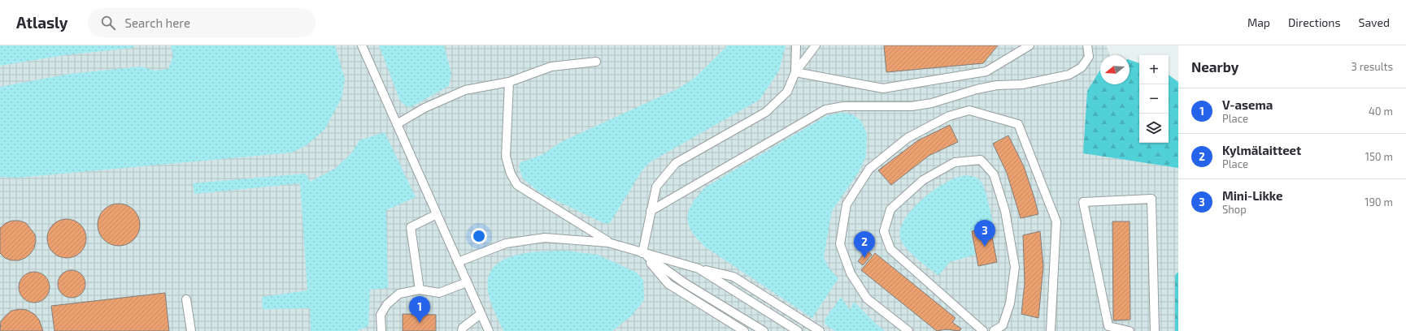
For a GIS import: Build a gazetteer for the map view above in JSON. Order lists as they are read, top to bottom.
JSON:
{
  "north": "left",
  "page": {
    "header": "Atlasly",
    "search": "Search here",
    "nav": ["Map", "Directions", "Saved"],
    "heading": ["Nearby", "3 results"],
    "map_buttons": ["+", "−"],
    "list": [
      {
        "mark": "1",
        "name": "V-asema",
        "note": "Place",
        "value": "40 m"
      },
      {
        "mark": "2",
        "name": "Kylmälaitteet",
        "note": "Place",
        "value": "150 m"
      },
      {
        "mark": "3",
        "name": "Mini-Likke",
        "note": "Shop",
        "value": "190 m"
      }
    ],
    "pins": ["3", "2", "1"]
  }
}
